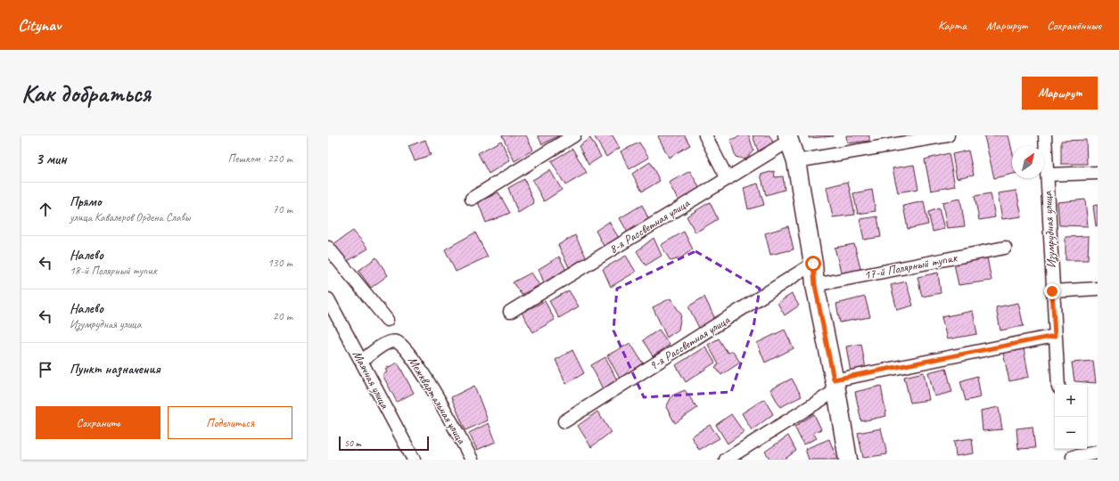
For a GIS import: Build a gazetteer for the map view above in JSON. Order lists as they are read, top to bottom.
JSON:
{
  "streets": {
    "street": [
      "8-я Рассветная улица",
      "Изумрудная улица",
      "17-й Полярный тупик",
      "9-я Рассветная улица",
      "Маячная улица",
      "Межквартальная улица"
    ]
  },
  "crossings": [
    ["Маячная улица", "Межквартальная улица"]
  ],
  "scale_bar": "50 m",
  "north": "top right",
  "page": {
    "header": "Citynav",
    "nav": ["Карта", "Маршрут", "Сохранённые"],
    "buttons": [
      "Маршрут",
      ["Сохранить", "Поделиться"]
    ],
    "title": "Как добраться",
    "heading": ["3 мин", "Пешком · 220 m"],
    "list": [
      ["Прямо", "улица Кавалеров Ордена Славы", "70 m"],
      ["Налево", "18-й Полярный тупик", "130 m"],
      ["Налево", "Изумрудная улица", "20 m"],
      "Пункт назначения"
    ],
    "map_buttons": ["+", "−"],
    "scale": "50 m"
  }
}
